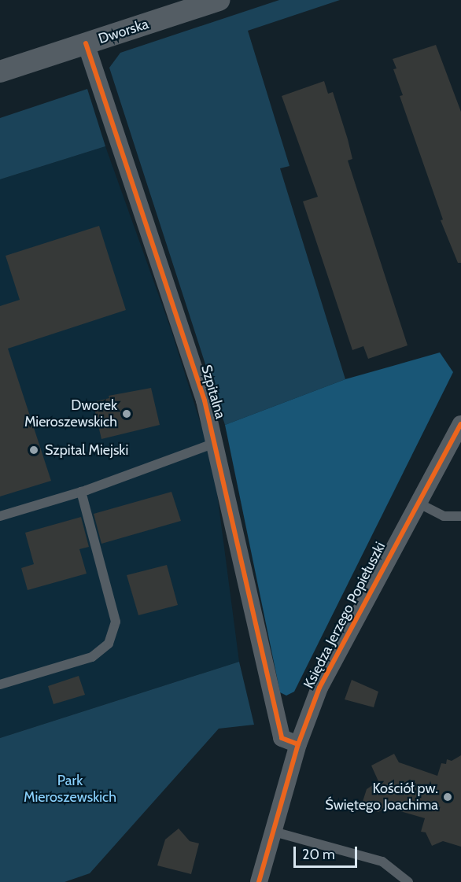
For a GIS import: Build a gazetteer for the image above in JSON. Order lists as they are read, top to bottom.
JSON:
{
  "streets": {
    "street": ["Dworska", "Szpitalna", "Księdza Jerzego Popiełuszki"]
  },
  "crossings": [
    ["Dworska", "Szpitalna"],
    ["Szpitalna", "Księdza Jerzego Popiełuszki"]
  ],
  "parks": ["Park Mieroszewskich"],
  "places": ["Dworek Mieroszewskich", "Szpital Miejski", "Kościół pw. Świętego Joachima"],
  "scale_bar": "20 m"
}
